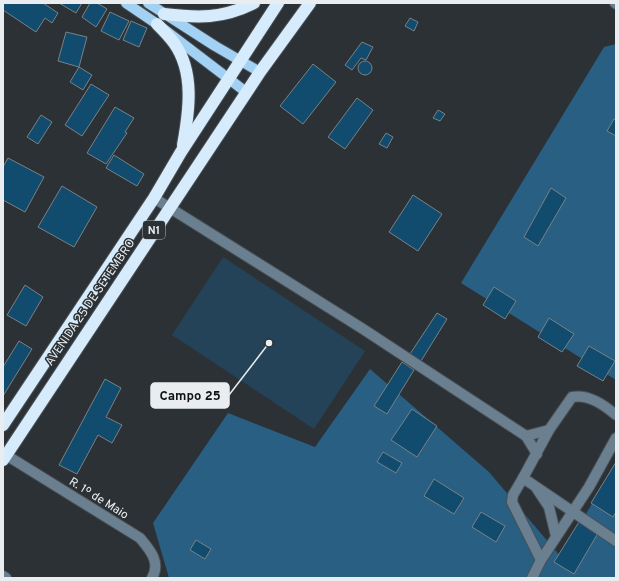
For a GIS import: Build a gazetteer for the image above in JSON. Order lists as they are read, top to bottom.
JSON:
{
  "streets": {
    "highway": ["N1", "AVENIDA 25 DE SETEMBRO"],
    "street": ["R. 1º de Maio"]
  },
  "crossings": [
    ["AVENIDA 25 DE SETEMBRO", "R. 1º de Maio"]
  ],
  "places": ["Campo 25"]
}
